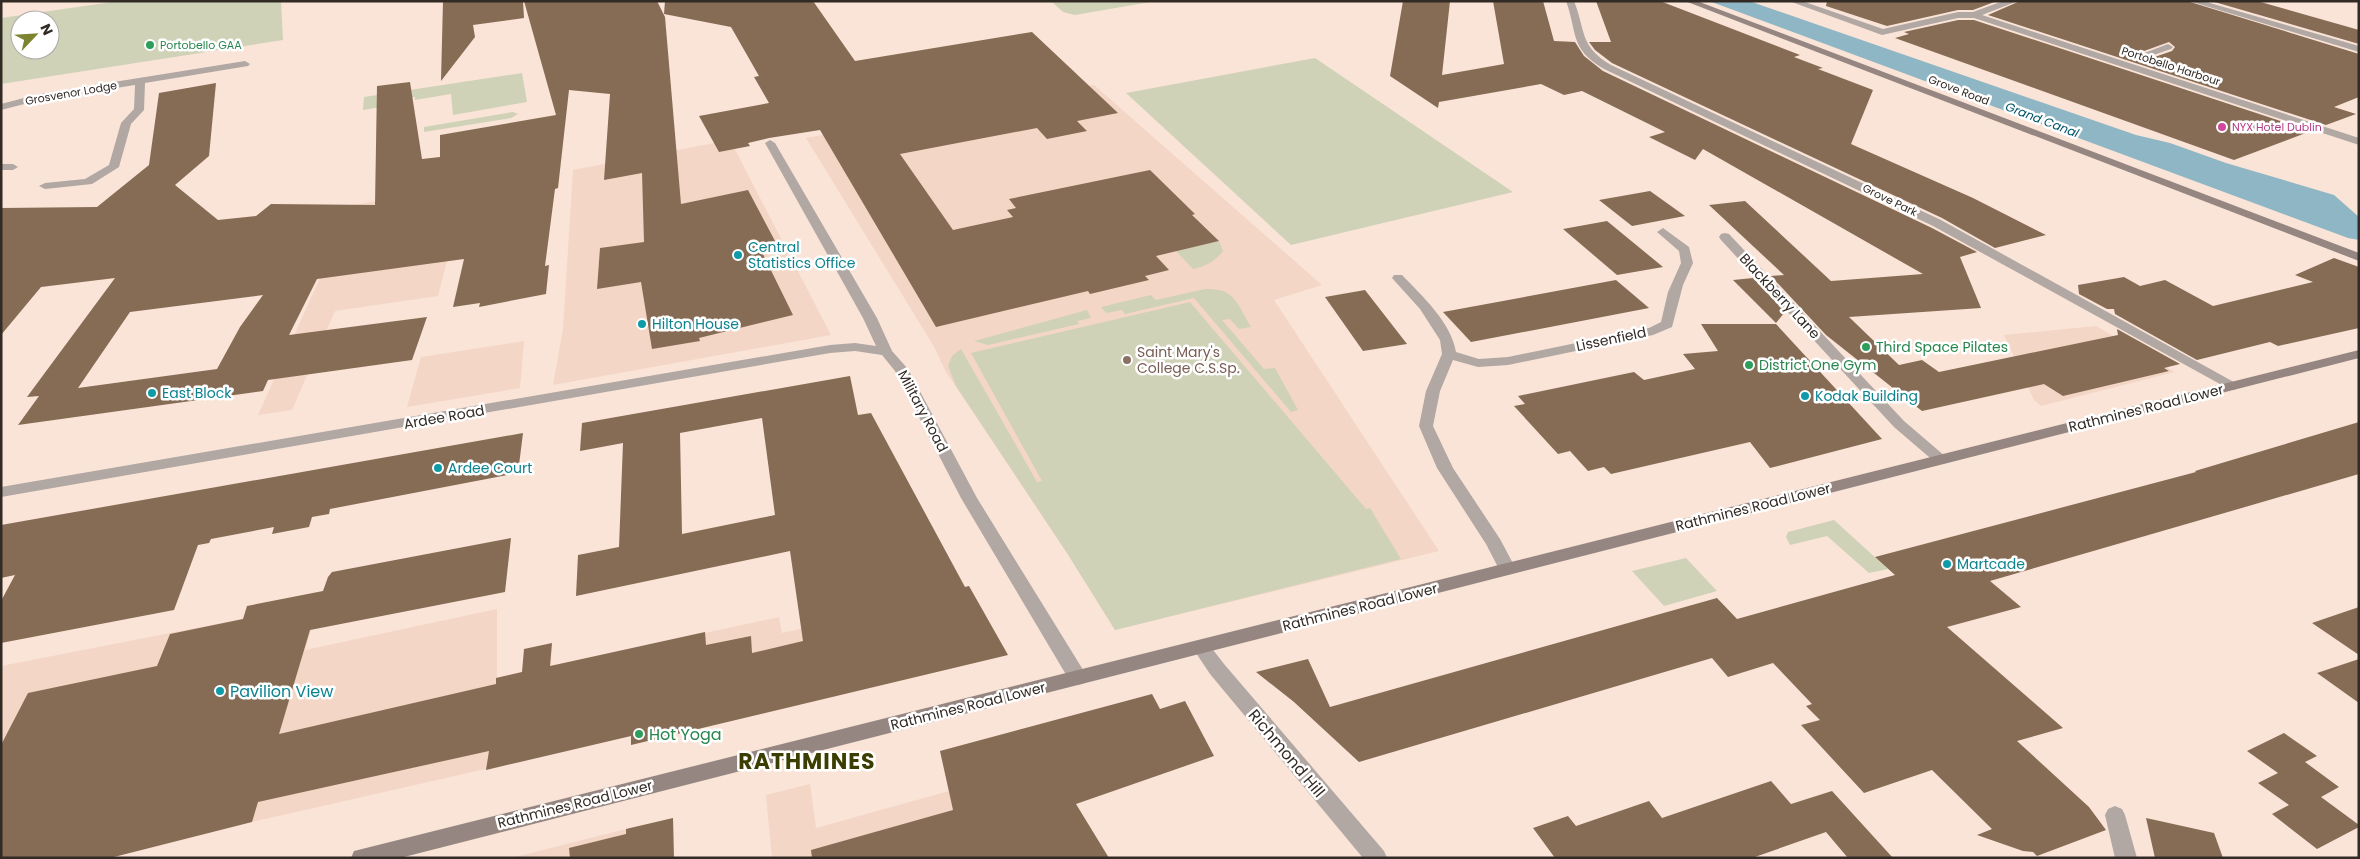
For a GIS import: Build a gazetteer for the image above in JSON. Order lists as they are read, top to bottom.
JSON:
{
  "streets": {
    "main road": ["Grove Road", "Rathmines Road Lower"],
    "street": [
      "Portobello Harbour",
      "Grosvenor Lodge",
      "Grove Park",
      "Blackberry Lane",
      "Lissenfield",
      "Military Road",
      "Ardee Road",
      "Richmond Hill"
    ]
  },
  "crossings": [
    ["Grove Park", "Rathmines Road Lower"],
    ["Blackberry Lane", "Rathmines Road Lower"],
    ["Rathmines Road Lower", "Military Road"],
    ["Rathmines Road Lower", "Richmond Hill"],
    ["Military Road", "Ardee Road"]
  ],
  "districts": ["RATHMINES"],
  "water": ["Grand Canal"],
  "places": [
    "Portobello GAA",
    "NYX Hotel Dublin",
    "Central Statistics Office",
    "Hilton House",
    "Third Space Pilates",
    "Saint Mary's College C.S.Sp.",
    "District One Gym",
    "East Block",
    "Kodak Building",
    "Ardee Court",
    "Martcade",
    "Pavilion View",
    "Hot Yoga"
  ],
  "north": "top right"
}
